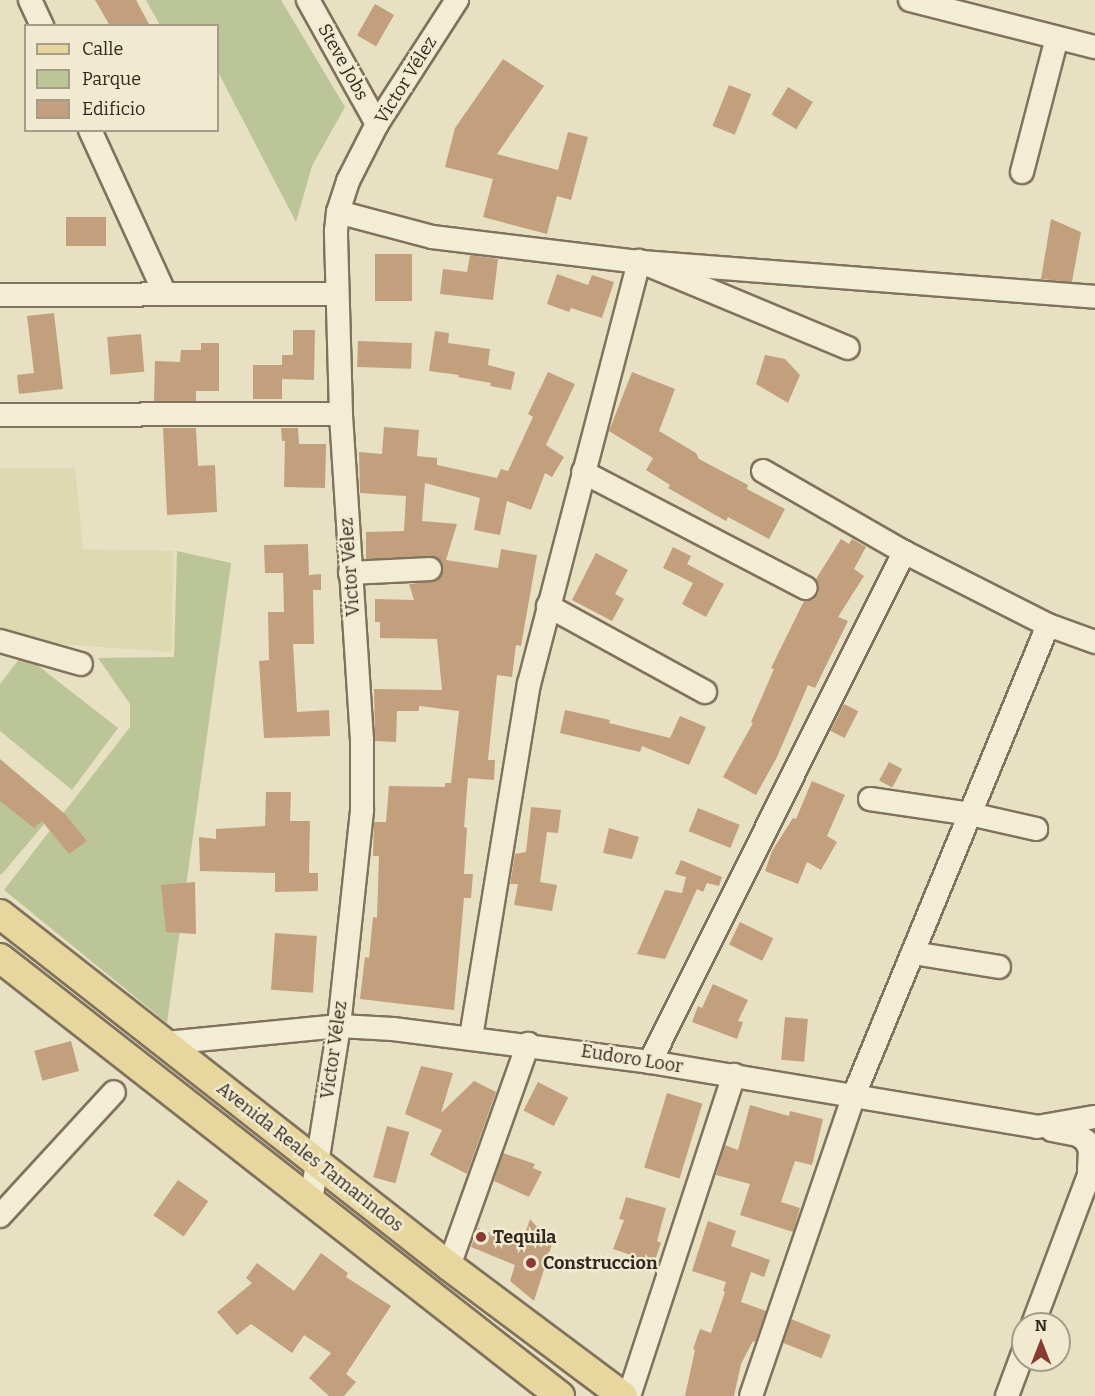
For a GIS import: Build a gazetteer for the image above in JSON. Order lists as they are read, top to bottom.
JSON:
{
  "streets": {
    "main road": ["Avenida Reales Tamarindos"],
    "street": ["Steve Jobs", "Victor Vélez", "Eudoro Loor"]
  },
  "crossings": [
    ["Steve Jobs", "Victor Vélez"],
    ["Victor Vélez", "Eudoro Loor"],
    ["Victor Vélez", "Avenida Reales Tamarindos"],
    ["Eudoro Loor", "Avenida Reales Tamarindos"]
  ],
  "places": ["Tequila", "Construccion"],
  "legend": ["Calle", "Parque", "Edificio"],
  "north": "top"
}
